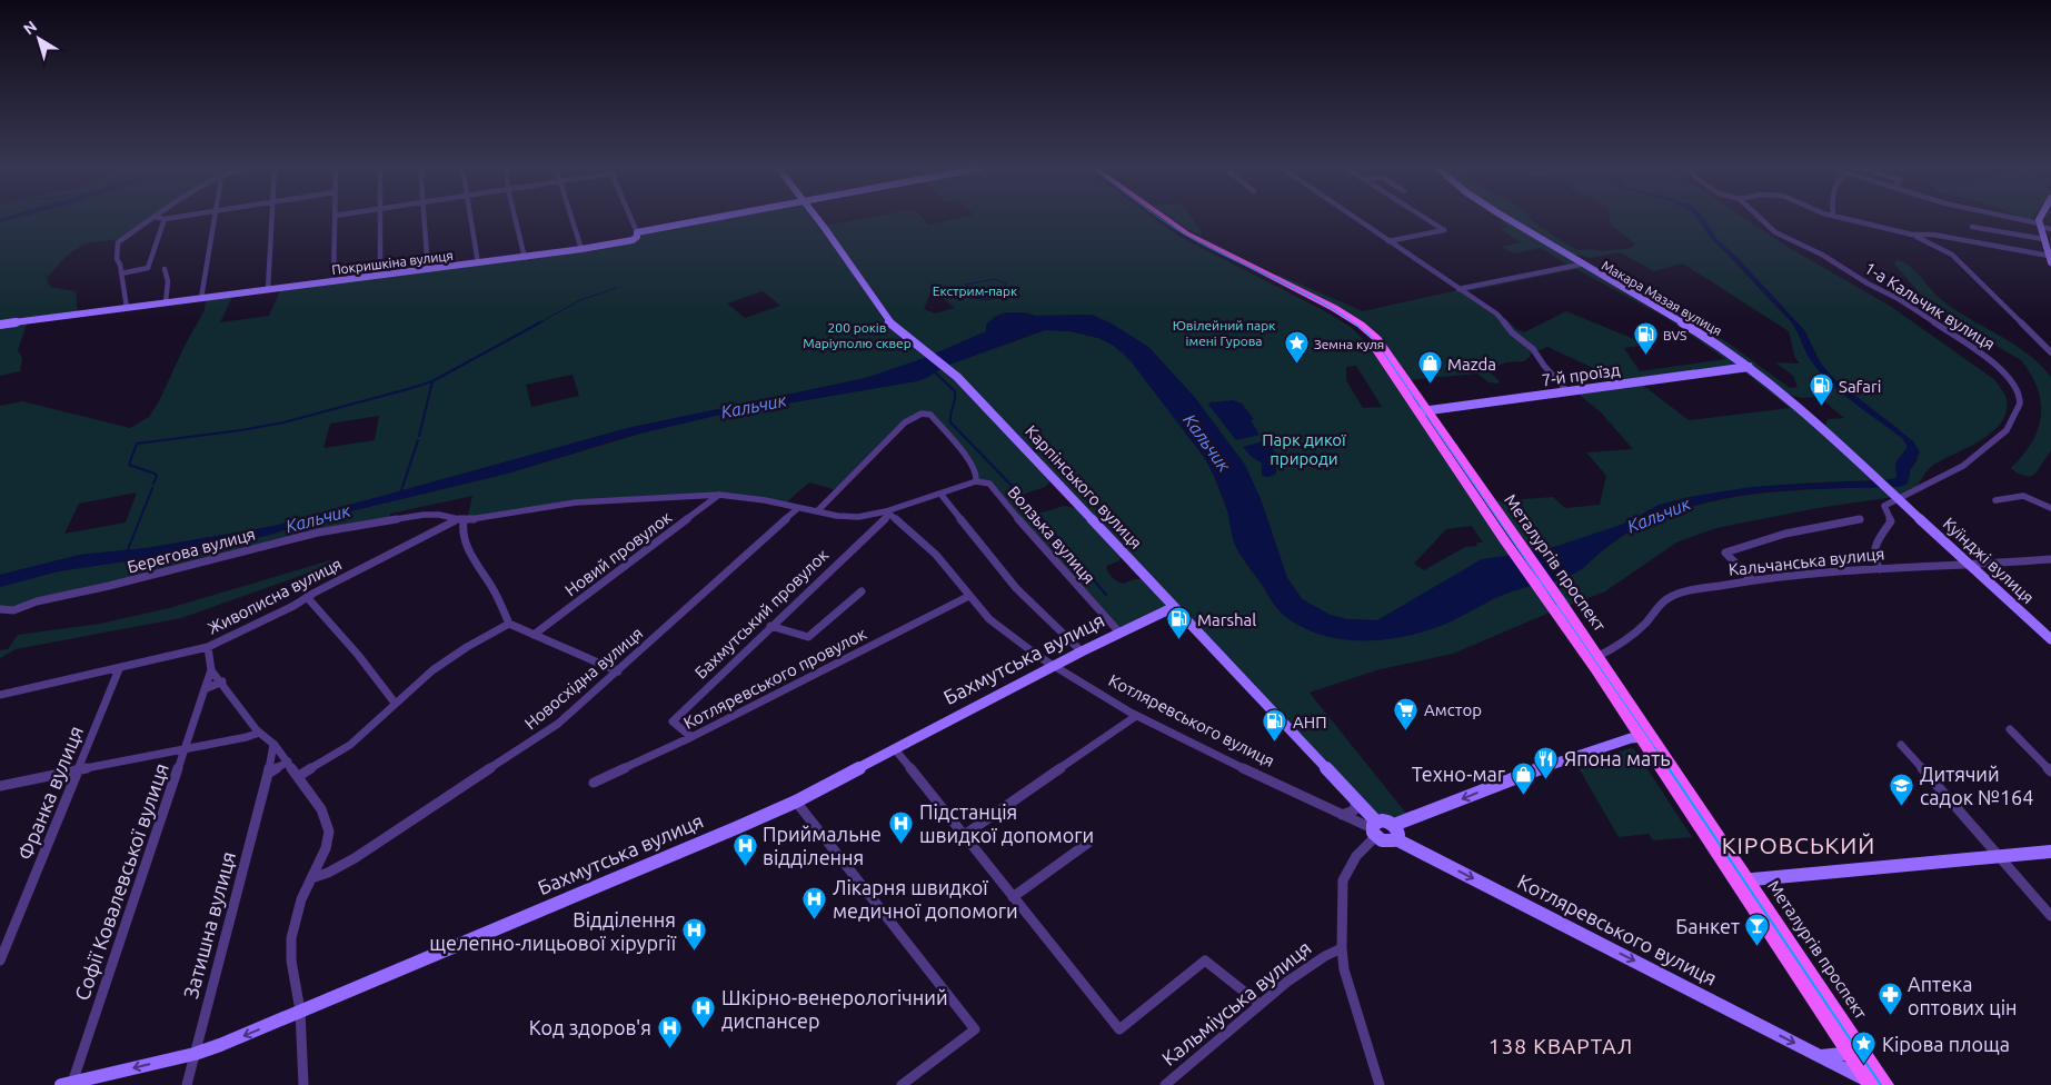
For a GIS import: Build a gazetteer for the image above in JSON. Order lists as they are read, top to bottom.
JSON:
{
  "streets": {
    "main road": ["Металургів проспект"],
    "street": [
      "Покришкіна вулиця",
      "Макара Мазая вулиця",
      "1-а Кальчик вулиця",
      "7-й проїзд",
      "Карпінського вулиця",
      "Волзька вулиця",
      "Берегова вулиця",
      "Новий провулок",
      "Куїнджі вулиця",
      "Кальчанська вулиця",
      "Живописна вулиця",
      "Бахмутський провулок",
      "Бахмутська вулиця",
      "Новосхідна вулиця",
      "Котляревського провулок",
      "Котляревського вулиця",
      "Франка вулиця",
      "Софії Ковалевської вулиця",
      "Затишна вулиця",
      "Кальміуська вулиця"
    ]
  },
  "crossings": [
    ["Макара Мазая вулиця", "7-й проїзд"],
    ["Макара Мазая вулиця", "Куїнджі вулиця"],
    ["1-а Кальчик вулиця", "Кальчанська вулиця"],
    ["7-й проїзд", "Металургів проспект"],
    ["Карпінського вулиця", "Бахмутська вулиця"],
    ["Карпінського вулиця", "Котляревського вулиця"],
    ["Волзька вулиця", "Бахмутська вулиця"],
    ["Берегова вулиця", "Живописна вулиця"],
    ["Куїнджі вулиця", "Кальчанська вулиця"],
    ["Кальчанська вулиця", "Металургів проспект"],
    ["Металургів проспект", "Котляревського вулиця"],
    ["Живописна вулиця", "Франка вулиця"],
    ["Живописна вулиця", "Софії Ковалевської вулиця"],
    ["Бахмутський провулок", "Котляревського провулок"],
    ["Бахмутський провулок", "Котляревського вулиця"],
    ["Бахмутська вулиця", "Котляревського вулиця"],
    ["Бахмутська вулиця", "Софії Ковалевської вулиця"],
    ["Бахмутська вулиця", "Затишна вулиця"],
    ["Котляревського провулок", "Котляревського вулиця"]
  ],
  "one_way": ["Котляревського вулиця"],
  "districts": ["КІРОВСЬКИЙ", "138 КВАРТАЛ"],
  "water": ["Кальчик"],
  "parks": [
    "Екстрим-парк",
    "Ювілейний парк імені Гурова",
    "200 років Маріуполю сквер",
    "Парк дикої природи"
  ],
  "places": {
    "fuel station": [
      "BVS",
      "Safari",
      "Marshal",
      "АНП"
    ],
    "place": ["Земна куля", "Кірова площа"],
    "shop": ["Mazda", "Техно-маг"],
    "supermarket": ["Амстор"],
    "restaurant": ["Япона мать"],
    "school or university": ["Дитячий садок №164"],
    "hospital": [
      "Підстанція швидкої допомоги",
      "Приймальне відділення",
      "Лікарня швидкої медичної допомоги",
      "Відділення щелепно-лицьової хірургії",
      "Шкірно-венерологічний диспансер",
      "Код здоров'я"
    ],
    "bar": ["Банкет"],
    "pharmacy": ["Аптека оптових цін"]
  },
  "north": "top left"
}
